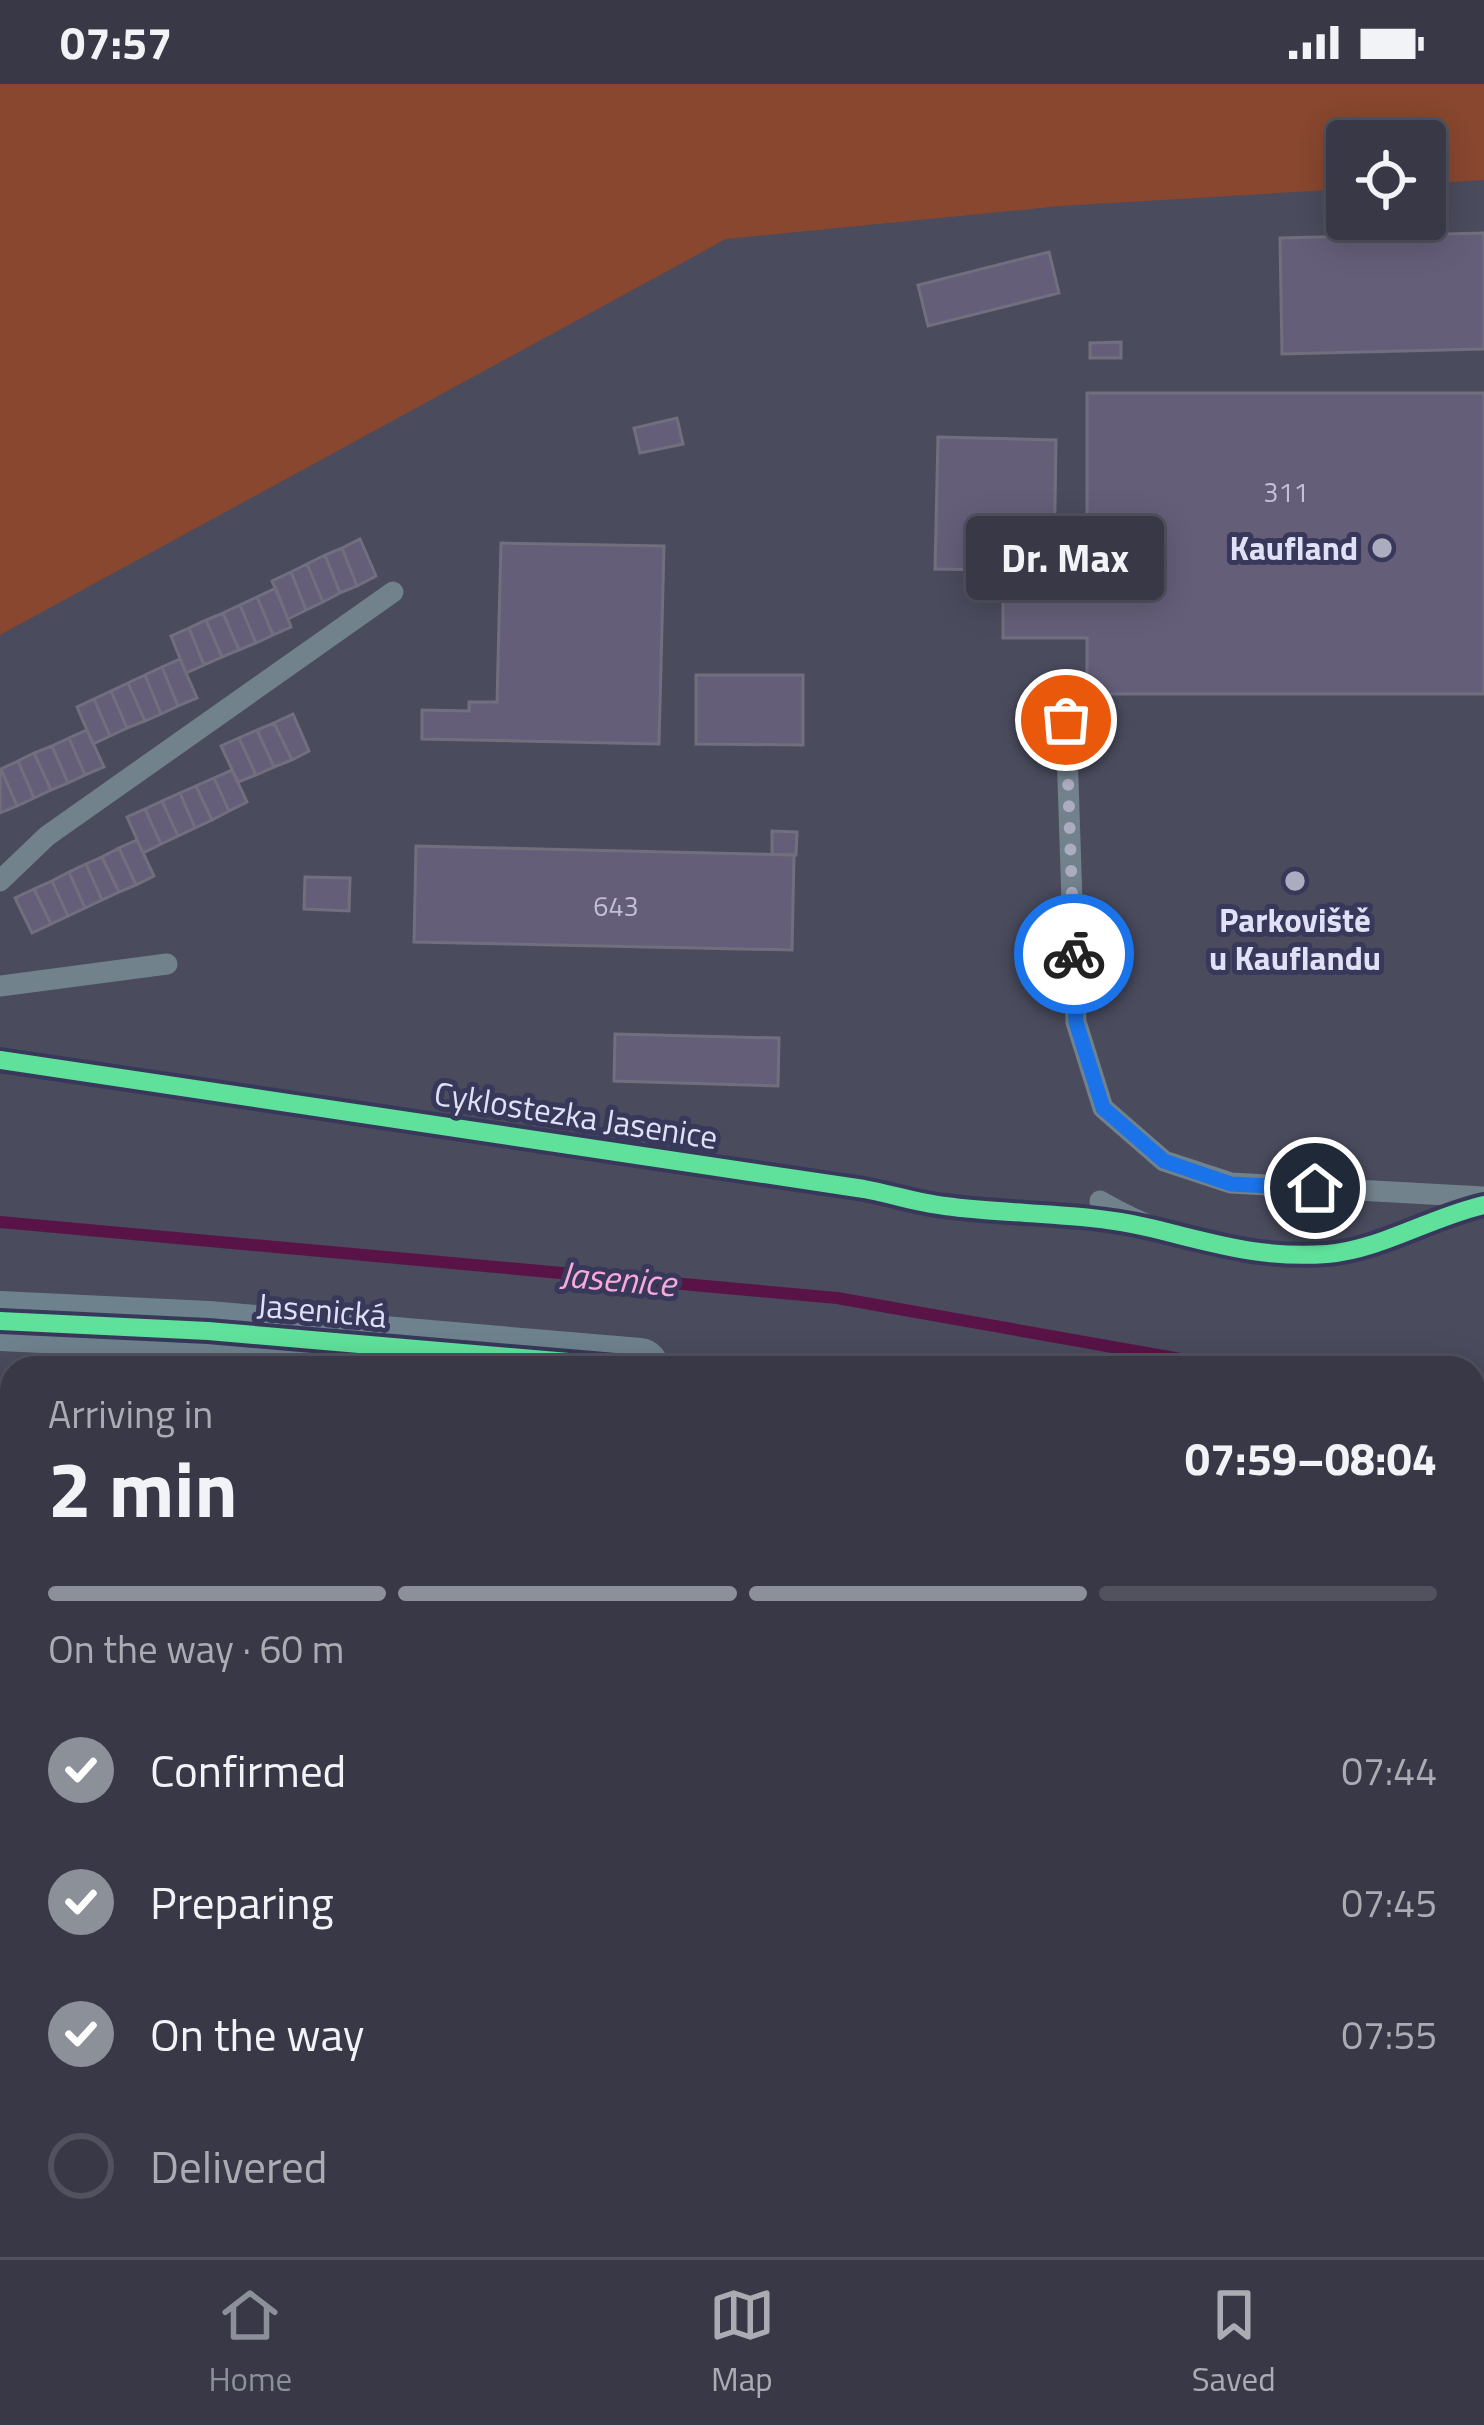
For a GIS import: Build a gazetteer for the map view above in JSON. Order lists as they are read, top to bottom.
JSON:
{
  "streets": {
    "street": ["Jasenická"],
    "cycle path": ["Cyklostezka Jasenice"]
  },
  "water": ["Jasenice"],
  "places": ["Kaufland", "Dr. Max", "Parkoviště u Kauflandu"],
  "house_numbers": ["311", "643"],
  "page": {
    "status": "07:57",
    "bubble": "Dr. Max",
    "heading": ["2 min", "Arriving in", "07:59–08:04"],
    "bar": "On the way · 60 m",
    "list": [
      ["Confirmed", "07:44"],
      ["Preparing", "07:45"],
      ["On the way", "07:55"],
      "Delivered"
    ],
    "tabs": ["Home", "Map", "Saved"]
  }
}
